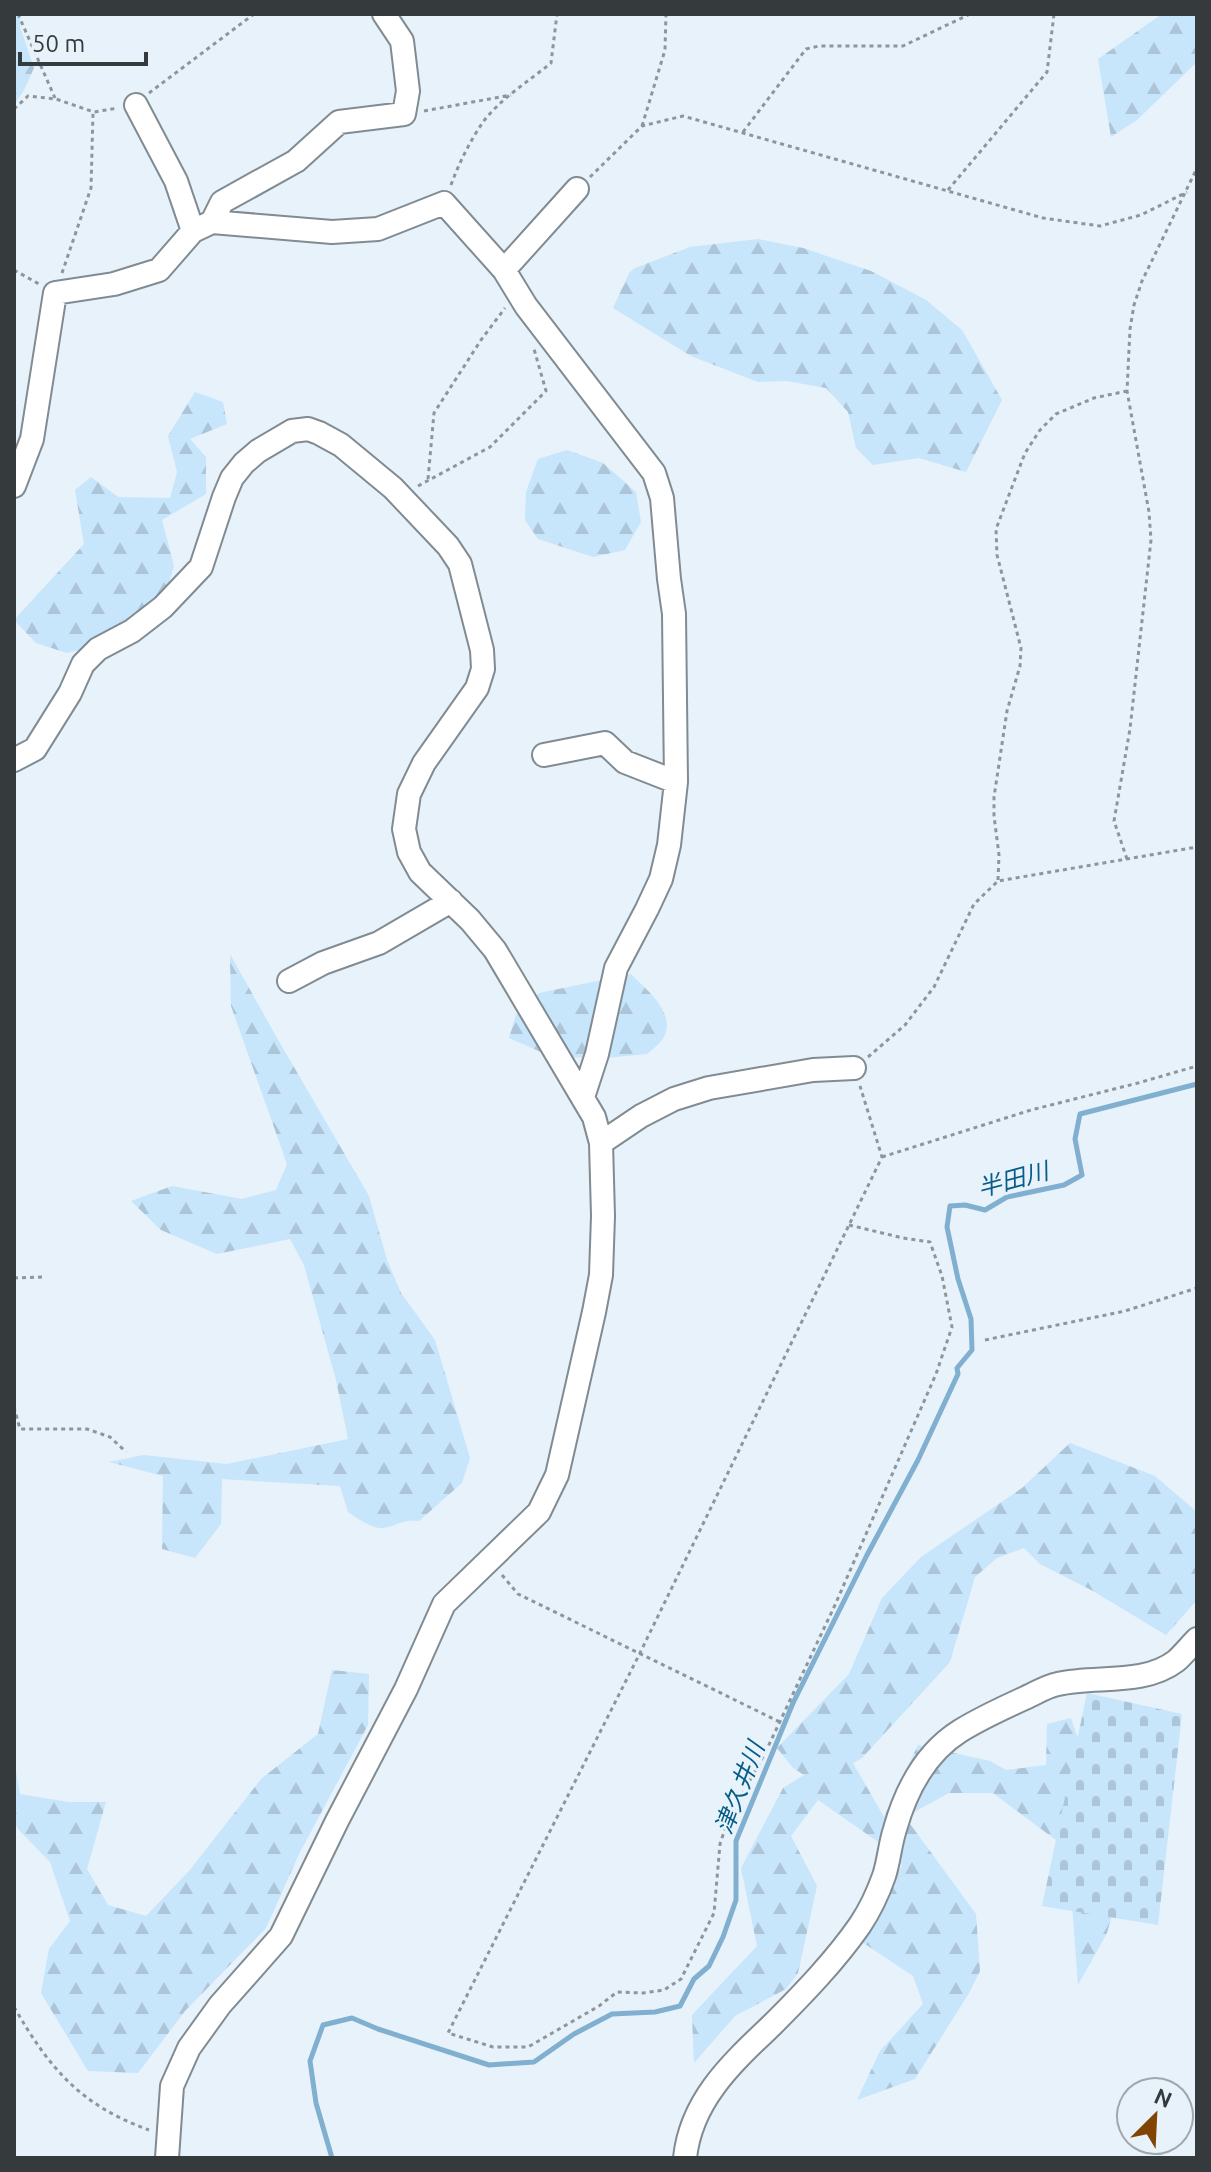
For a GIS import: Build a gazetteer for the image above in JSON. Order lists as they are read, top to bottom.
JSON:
{
  "water": ["半田川", "津久井川"],
  "scale_bar": "50 m",
  "north": "top right"
}
